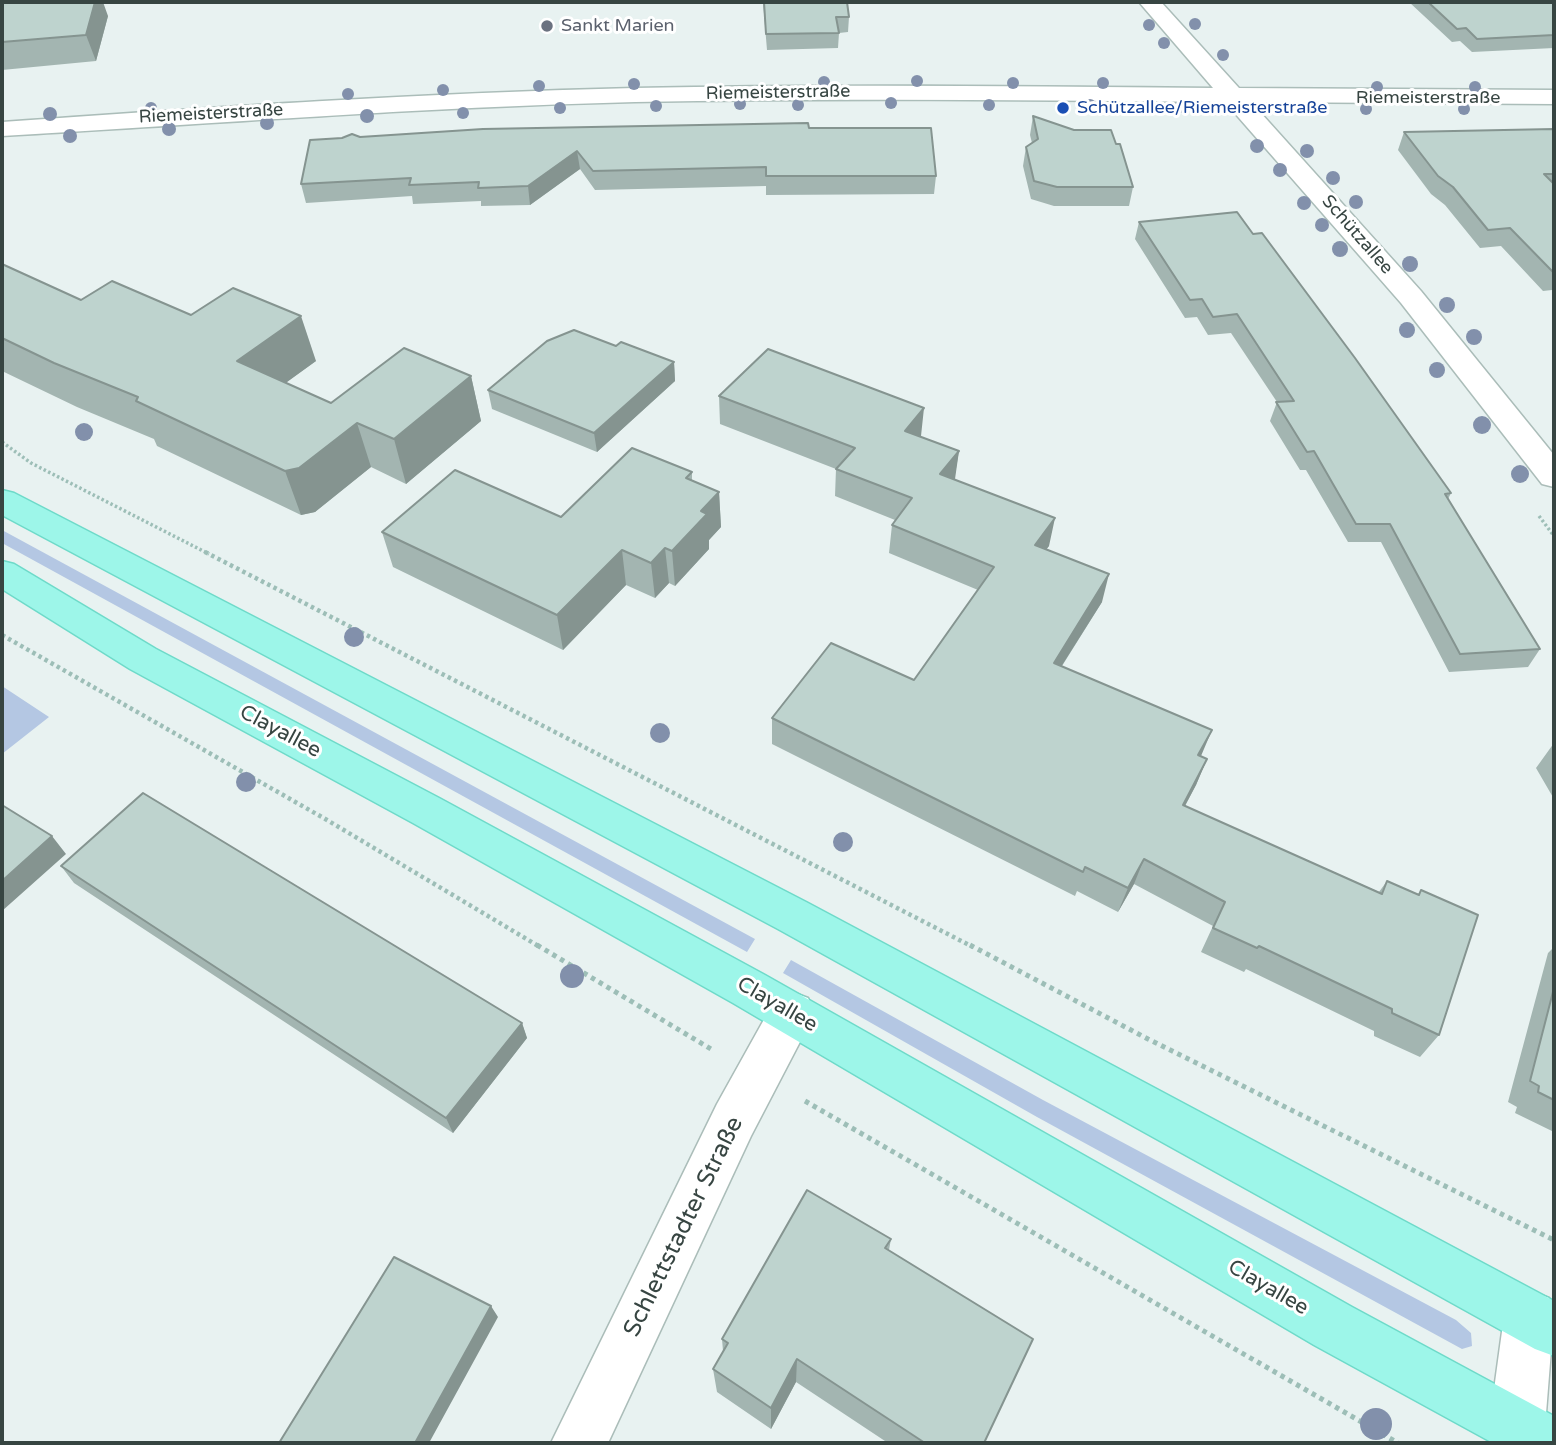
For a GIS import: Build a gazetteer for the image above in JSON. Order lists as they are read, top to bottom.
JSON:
{
  "streets": {
    "main road": ["Clayallee"],
    "street": ["Riemeisterstraße", "Schützallee", "Schlettstadter Straße"]
  },
  "crossings": [
    ["Riemeisterstraße", "Schützallee"],
    ["Clayallee", "Schlettstadter Straße"]
  ],
  "places": ["Sankt Marien", "Schützallee/Riemeisterstraße"]
}
